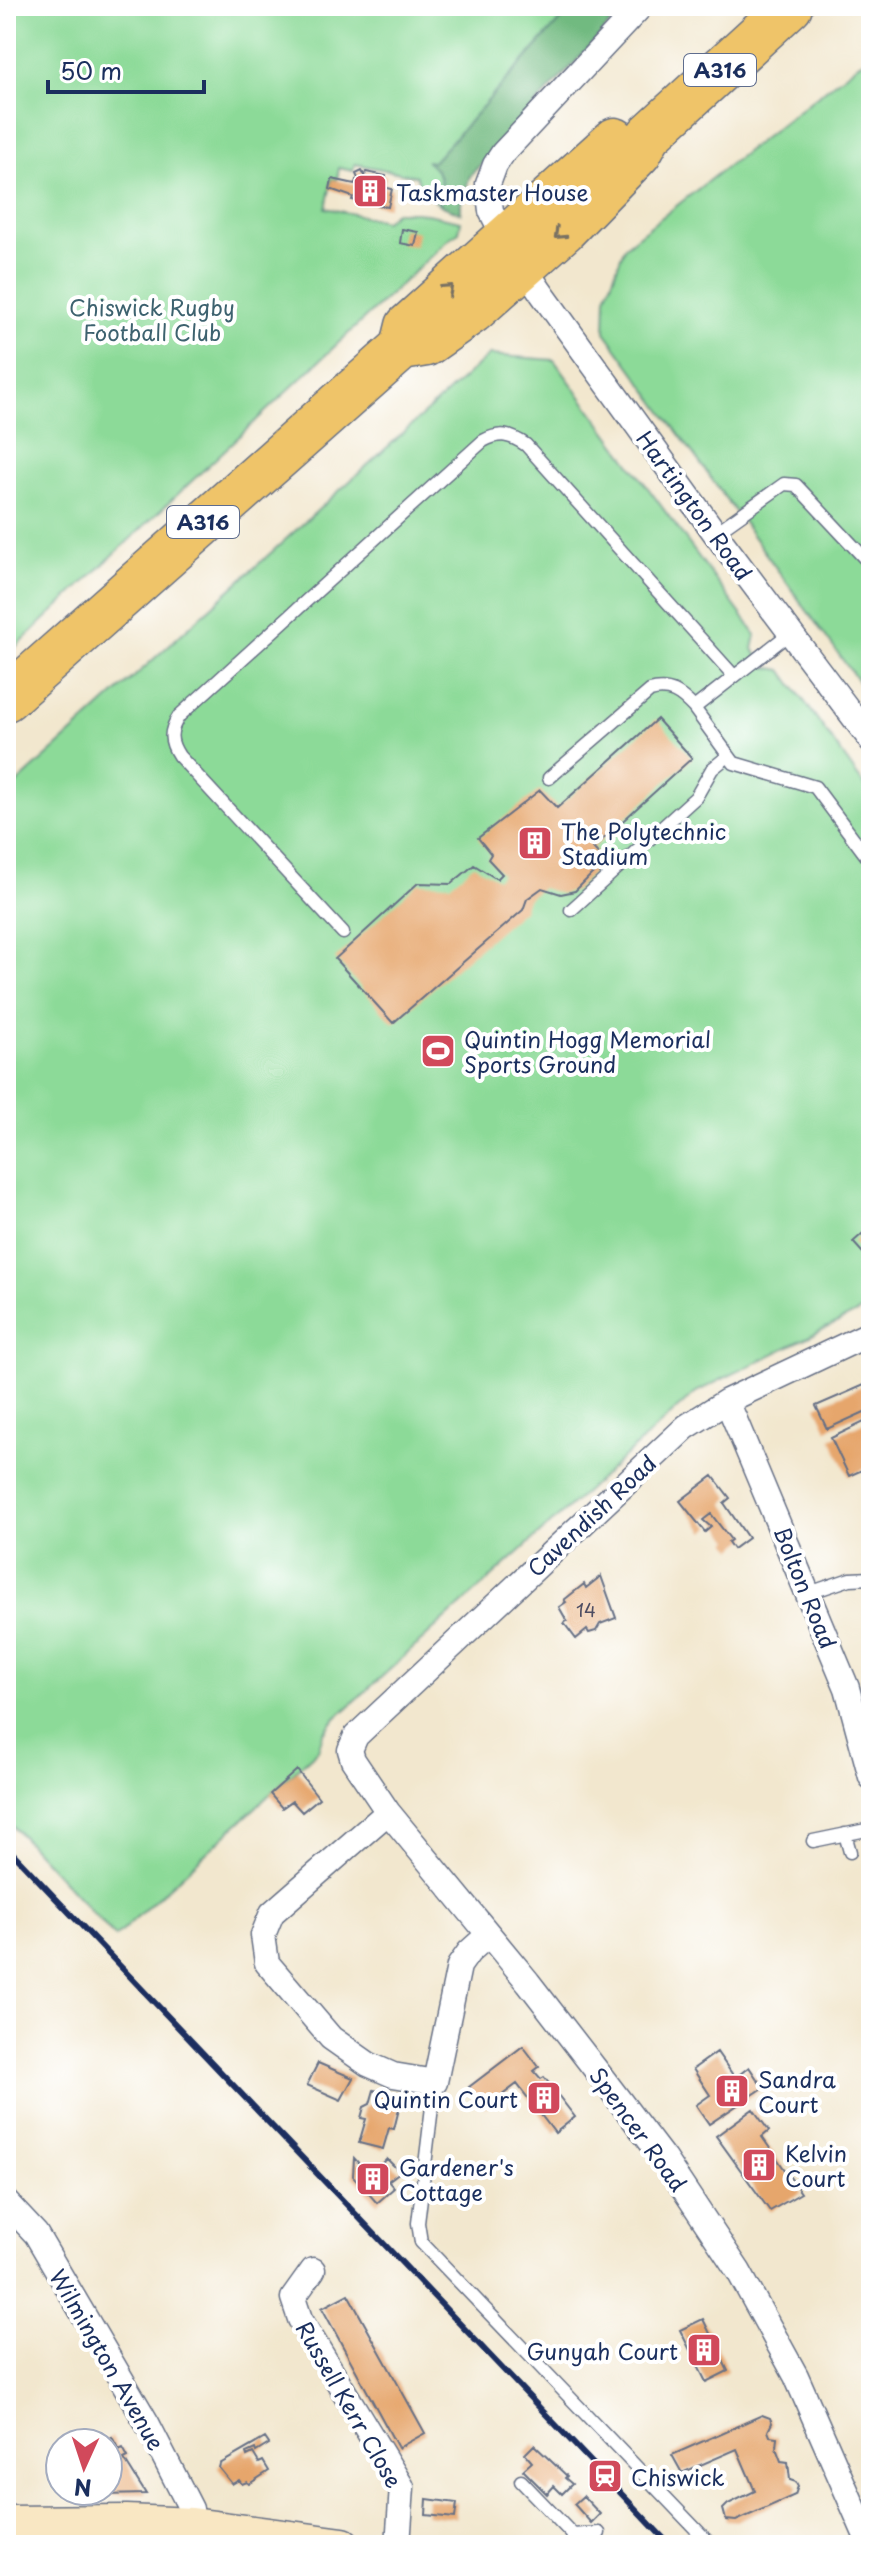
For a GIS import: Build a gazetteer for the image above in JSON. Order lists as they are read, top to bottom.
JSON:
{
  "streets": {
    "highway": ["A316"],
    "street": [
      "Hartington Road",
      "Cavendish Road",
      "Bolton Road",
      "Spencer Road",
      "Wilmington Avenue",
      "Russell Kerr Close"
    ]
  },
  "crossings": [
    ["A316", "Hartington Road"],
    ["Cavendish Road", "Bolton Road"],
    ["Cavendish Road", "Spencer Road"]
  ],
  "parks": ["Chiswick Rugby Football Club"],
  "places": {
    "building": [
      "Taskmaster House",
      "The Polytechnic Stadium",
      "Sandra Court",
      "Quintin Court",
      "Kelvin Court",
      "Gardener's Cottage",
      "Gunyah Court"
    ],
    "sports": ["Quintin Hogg Memorial Sports Ground"],
    "station": ["Chiswick"]
  },
  "house_numbers": ["14"],
  "scale_bar": "50 m",
  "north": "bottom"
}
